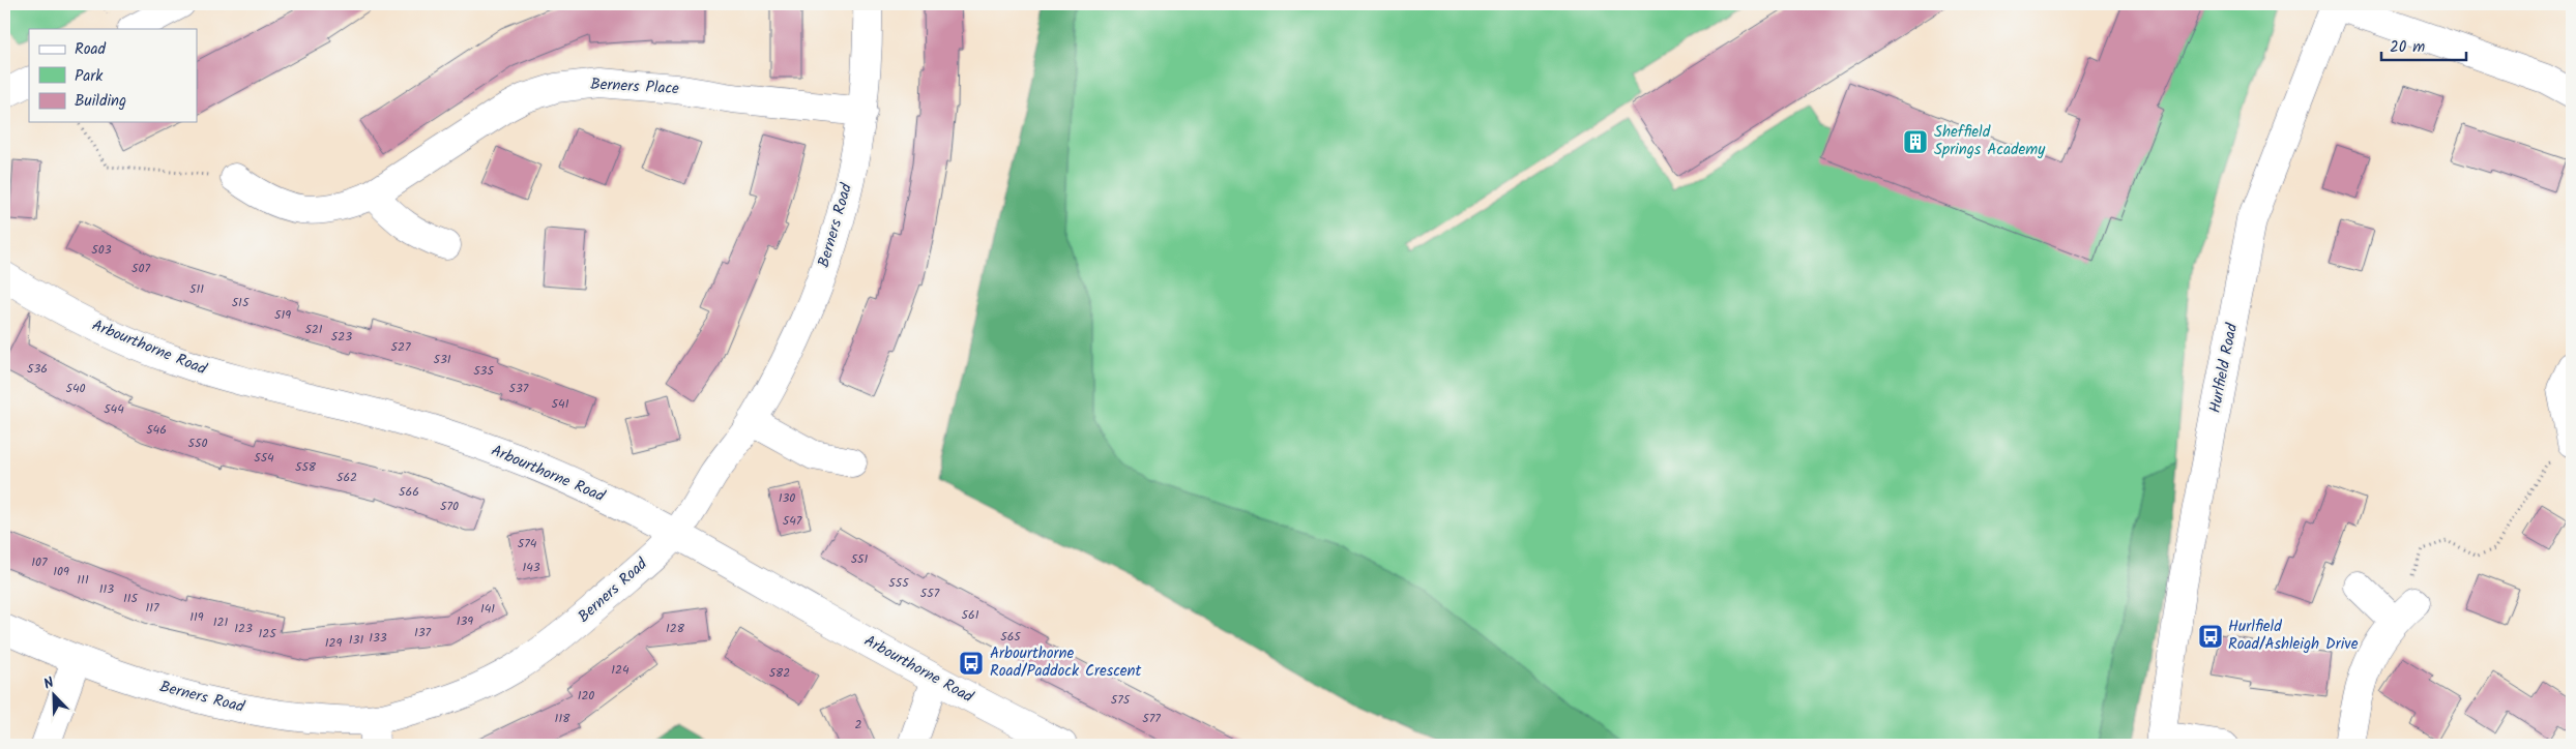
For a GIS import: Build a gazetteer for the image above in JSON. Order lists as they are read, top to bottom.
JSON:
{
  "streets": {
    "street": [
      "Berners Place",
      "Berners Road",
      "Arbourthorne Road",
      "Hurlfield Road"
    ]
  },
  "crossings": [
    ["Berners Place", "Berners Road"],
    ["Berners Road", "Arbourthorne Road"]
  ],
  "places": {
    "building": ["Sheffield Springs Academy"],
    "bus stop": ["Hurlfield Road/Ashleigh Drive", "Arbourthorne Road/Paddock Crescent"]
  },
  "house_numbers": [
    "503",
    "507",
    "511",
    "515",
    "519",
    "521",
    "523",
    "527",
    "531",
    "536",
    "535",
    "540",
    "537",
    "541",
    "544",
    "546",
    "550",
    "554",
    "558",
    "562",
    "566",
    "130",
    "570",
    "547",
    "574",
    "551",
    "107",
    "143",
    "109",
    "111",
    "555",
    "113",
    "557",
    "115",
    "117",
    "141",
    "561",
    "119",
    "139",
    "121",
    "123",
    "128",
    "137",
    "125",
    "565",
    "133",
    "131",
    "129",
    "124",
    "582",
    "120",
    "575",
    "118",
    "577",
    "2"
  ],
  "legend": ["Road", "Park", "Building"],
  "scale_bar": "20 m",
  "north": "top left"
}
